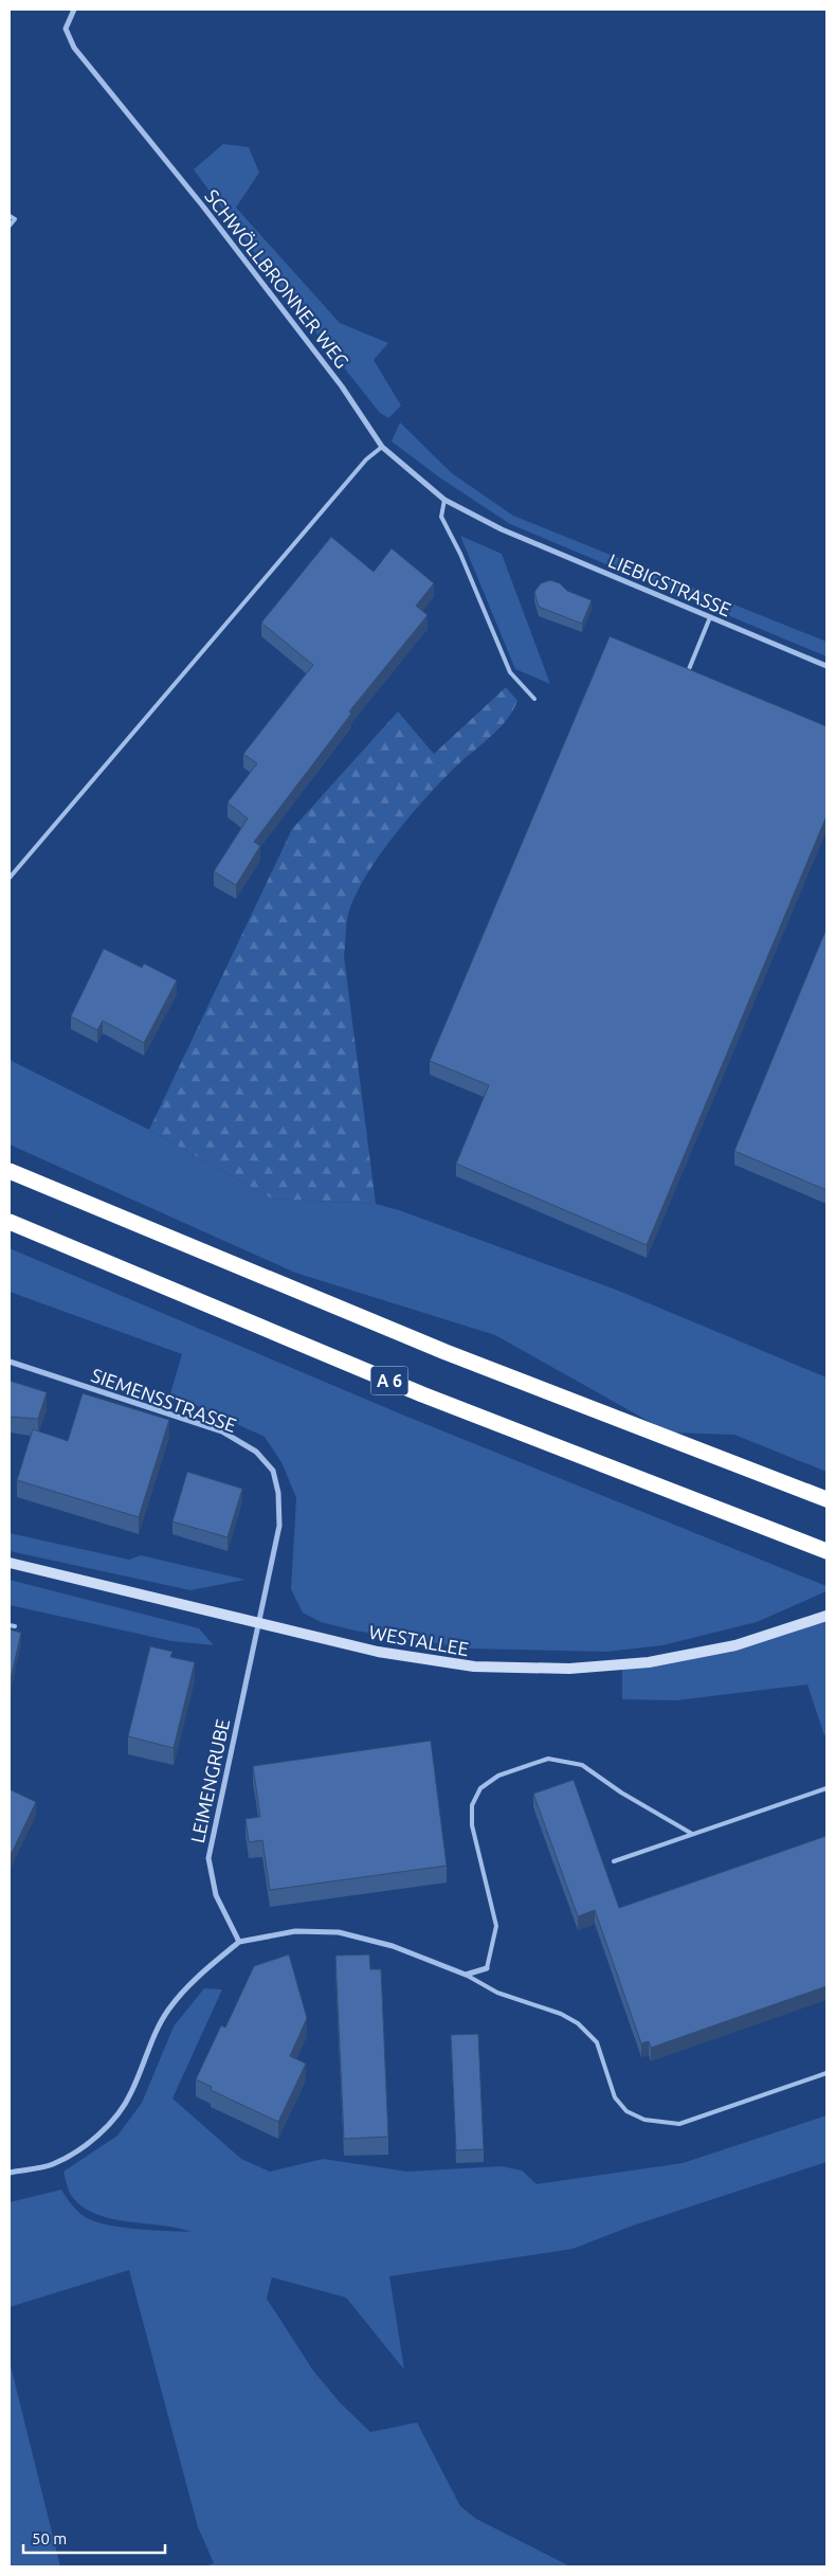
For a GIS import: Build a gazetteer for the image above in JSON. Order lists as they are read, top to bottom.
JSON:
{
  "streets": {
    "highway": ["A 6"],
    "main road": ["WESTALLEE"],
    "street": [
      "SCHWÖLLBRONNER WEG",
      "LIEBIGSTRASSE",
      "SIEMENSSTRASSE",
      "LEIMENGRUBE"
    ]
  },
  "crossings": [
    ["SCHWÖLLBRONNER WEG", "LIEBIGSTRASSE"],
    ["SIEMENSSTRASSE", "WESTALLEE"],
    ["SIEMENSSTRASSE", "LEIMENGRUBE"],
    ["WESTALLEE", "LEIMENGRUBE"]
  ],
  "scale_bar": "50 m"
}
